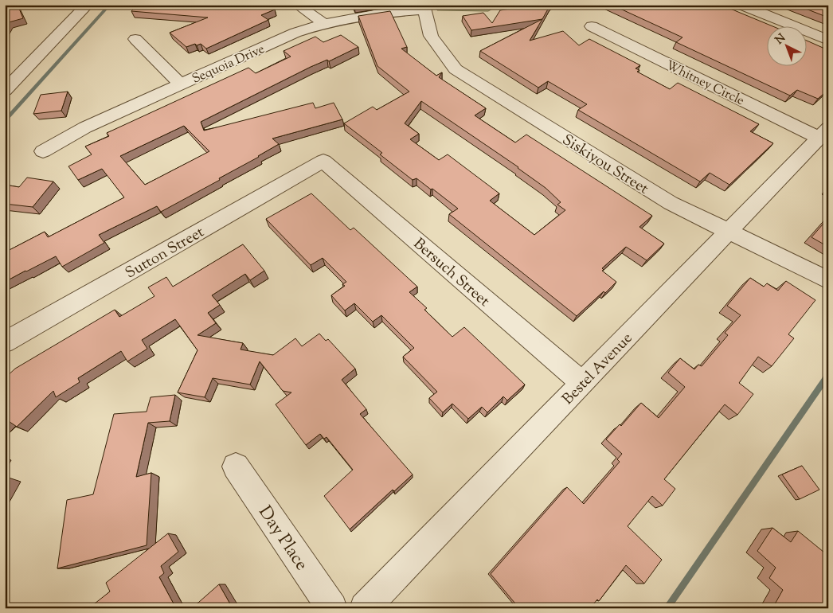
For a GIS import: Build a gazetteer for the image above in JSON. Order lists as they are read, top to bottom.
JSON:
{
  "streets": {
    "street": [
      "Sequoia Drive",
      "Whitney Circle",
      "Siskiyou Street",
      "Sutton Street",
      "Bersuch Street",
      "Bestel Avenue",
      "Day Place"
    ]
  },
  "crossings": [
    ["Sequoia Drive", "Siskiyou Street"],
    ["Whitney Circle", "Bestel Avenue"],
    ["Siskiyou Street", "Bestel Avenue"],
    ["Sutton Street", "Bersuch Street"],
    ["Bersuch Street", "Bestel Avenue"]
  ],
  "north": "top left"
}
